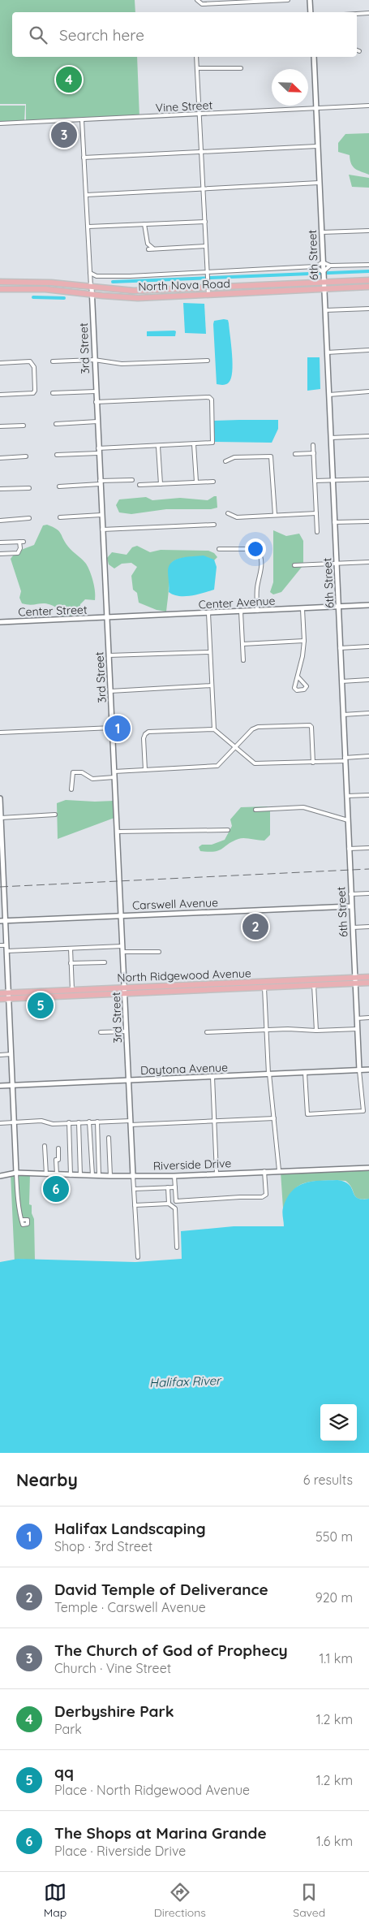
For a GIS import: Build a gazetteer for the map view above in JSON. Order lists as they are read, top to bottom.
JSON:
{
  "streets": {
    "main road": ["North Nova Road", "North Ridgewood Avenue"],
    "street": [
      "Vine Street",
      "6th Street",
      "3rd Street",
      "Center Avenue",
      "Center Street",
      "Carswell Avenue",
      "Daytona Avenue",
      "Riverside Drive"
    ]
  },
  "crossings": [
    ["Vine Street", "6th Street"],
    ["Vine Street", "3rd Street"],
    ["6th Street", "North Nova Road"],
    ["6th Street", "Center Avenue"],
    ["6th Street", "Carswell Avenue"],
    ["6th Street", "North Ridgewood Avenue"],
    ["6th Street", "Daytona Avenue"],
    ["North Nova Road", "3rd Street"],
    ["3rd Street", "Center Avenue"],
    ["3rd Street", "Center Street"],
    ["3rd Street", "Carswell Avenue"],
    ["3rd Street", "North Ridgewood Avenue"],
    ["3rd Street", "Daytona Avenue"],
    ["3rd Street", "Riverside Drive"],
    ["Center Avenue", "Center Street"]
  ],
  "water": ["Halifax River"],
  "north": "bottom right",
  "page": {
    "search": "Search here",
    "pins": [
      "4",
      "3",
      "1",
      "2",
      "5",
      "6"
    ],
    "heading": ["Nearby", "6 results"],
    "list": [
      {
        "mark": "1",
        "name": "Halifax Landscaping",
        "note": "Shop · 3rd Street",
        "value": "550 m"
      },
      {
        "mark": "2",
        "name": "David Temple of Deliverance",
        "note": "Temple · Carswell Avenue",
        "value": "920 m"
      },
      {
        "mark": "3",
        "name": "The Church of God of Prophecy",
        "note": "Church · Vine Street",
        "value": "1.1 km"
      },
      {
        "mark": "4",
        "name": "Derbyshire Park",
        "note": "Park",
        "value": "1.2 km"
      },
      {
        "mark": "5",
        "name": "qq",
        "note": "Place · North Ridgewood Avenue",
        "value": "1.2 km"
      },
      {
        "mark": "6",
        "name": "The Shops at Marina Grande",
        "note": "Place · Riverside Drive",
        "value": "1.6 km"
      }
    ],
    "nav": ["Map", "Directions", "Saved"]
  }
}
